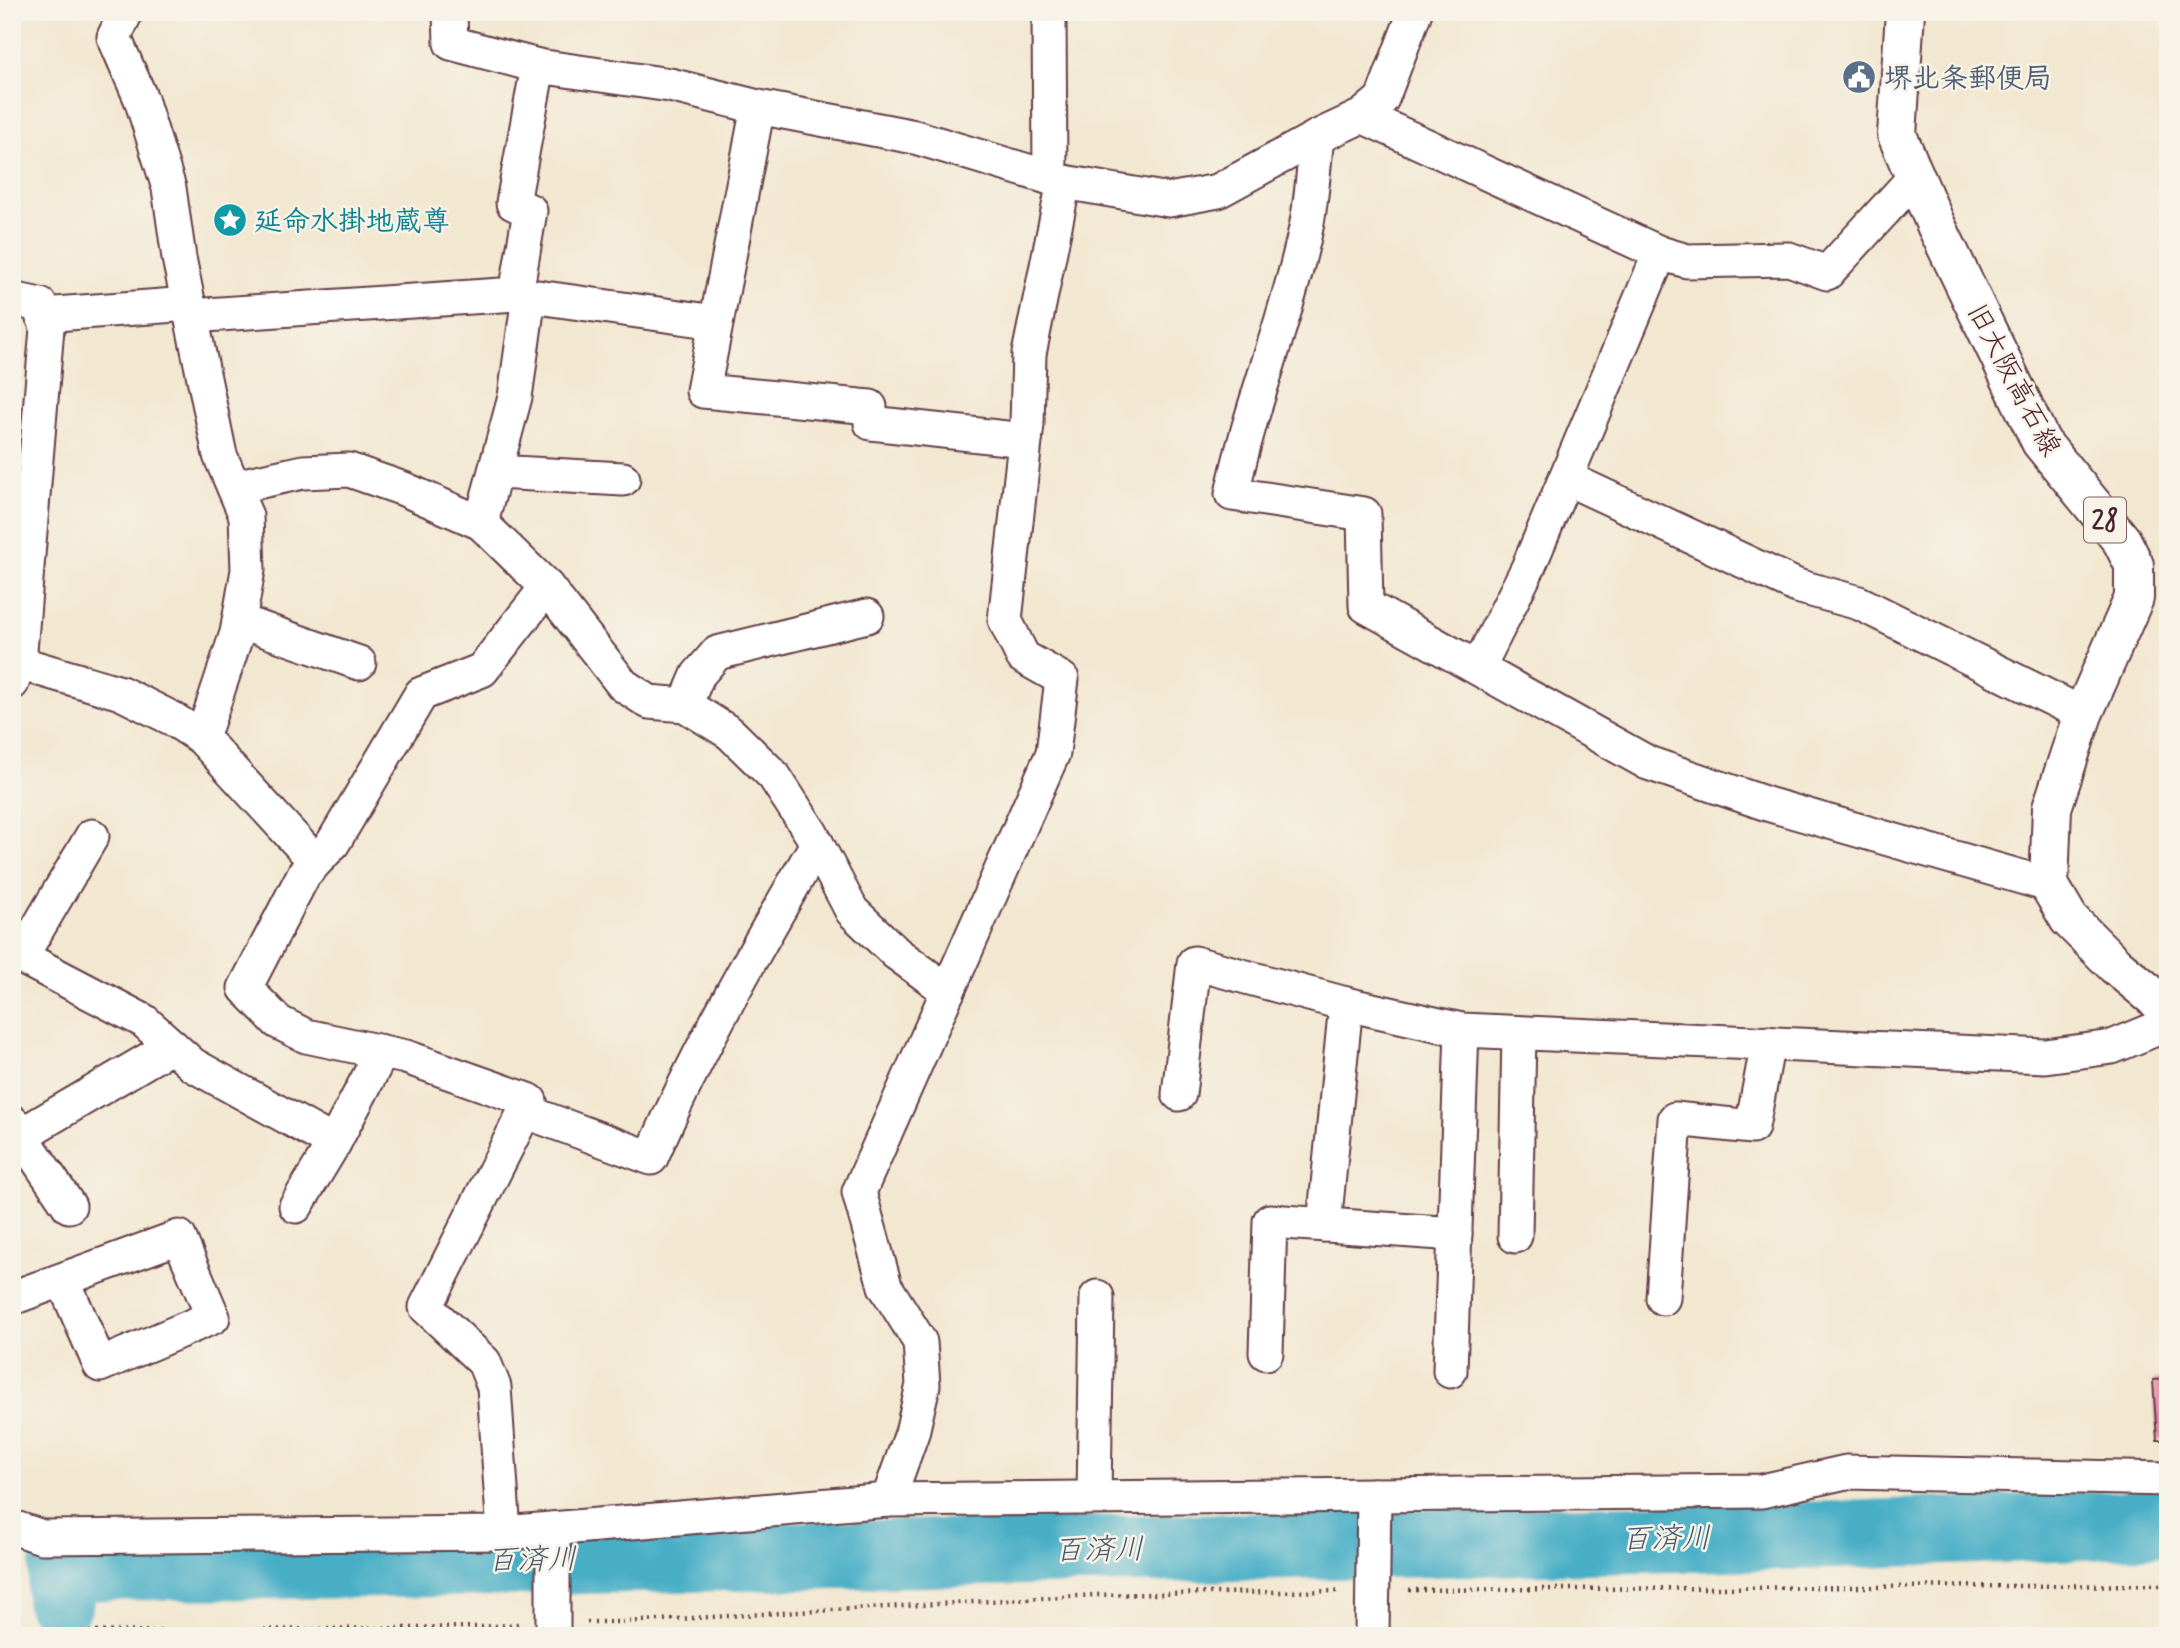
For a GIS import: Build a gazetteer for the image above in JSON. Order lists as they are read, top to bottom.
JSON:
{
  "streets": {
    "main road": ["旧大阪高石線", "28"]
  },
  "water": ["百済川"],
  "places": {
    "public building": ["堺北条郵便局"],
    "place": ["延命水掛地蔵尊"]
  }
}
